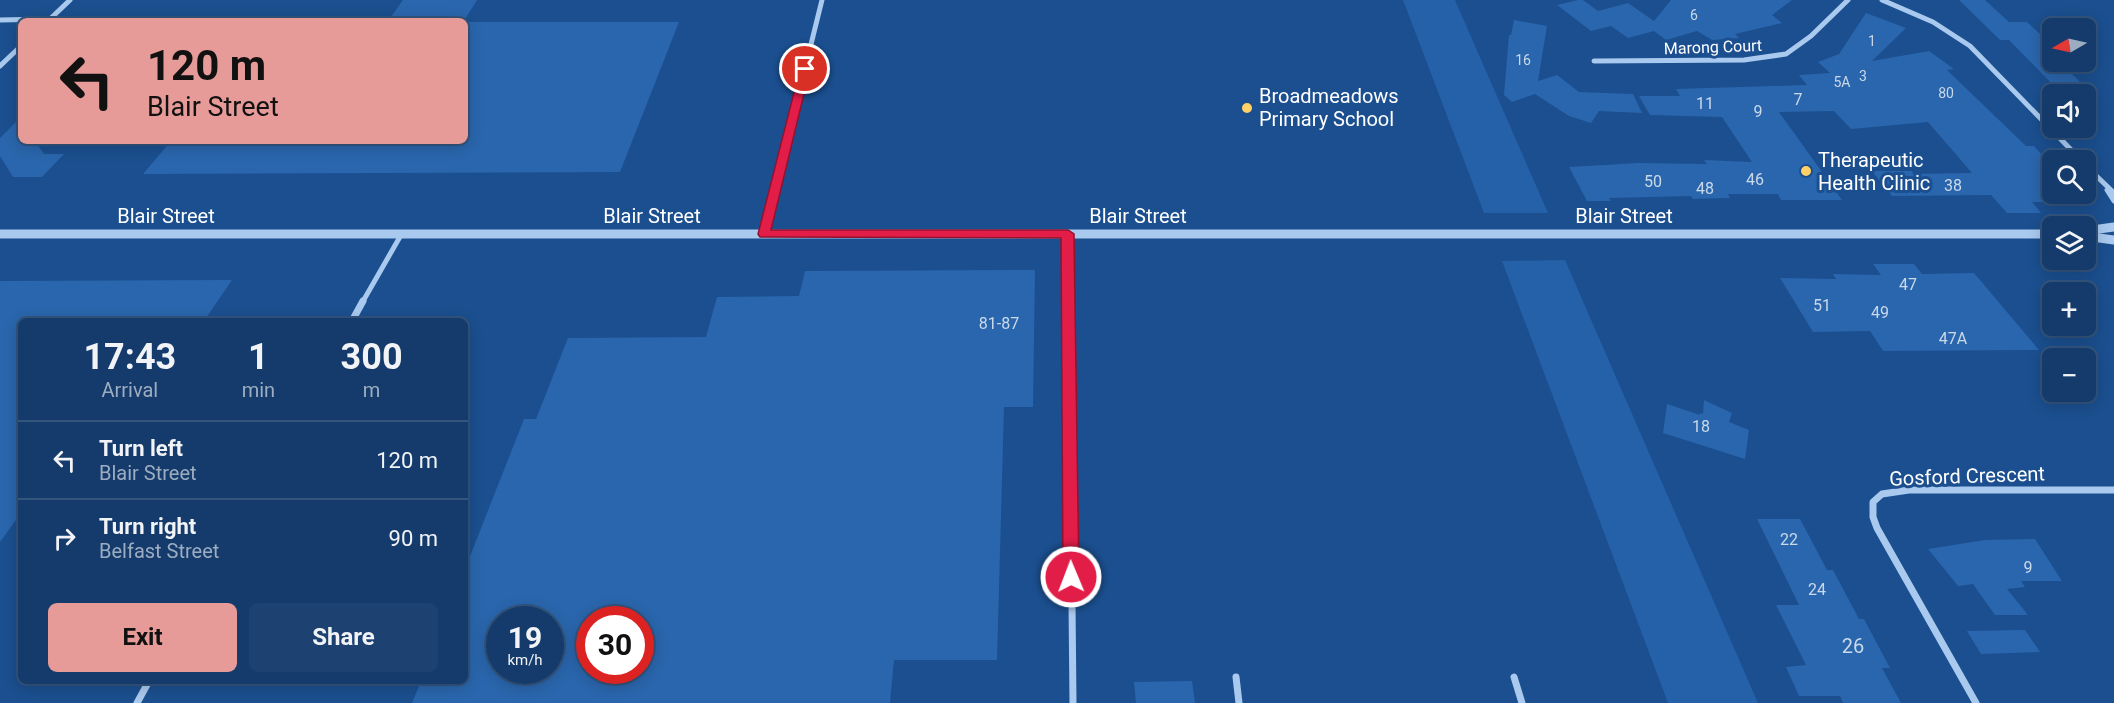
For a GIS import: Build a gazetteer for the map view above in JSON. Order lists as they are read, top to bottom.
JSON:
{
  "streets": {
    "street": ["Marong Court", "Blair Street", "Gosford Crescent"]
  },
  "places": ["Broadmeadows Primary School", "Therapeutic Health Clinic"],
  "house_numbers": [
    "6",
    "1",
    "16",
    "3",
    "5A",
    "80",
    "7",
    "11",
    "9",
    "46",
    "50",
    "38",
    "48",
    "47",
    "51",
    "49",
    "81-87",
    "47A",
    "18",
    "22",
    "9",
    "24",
    "26"
  ],
  "north": "left",
  "page": {
    "map_buttons": ["+", "−"],
    "turn": ["120 m", "Blair Street"],
    "eta": [
      "17:43",
      "Arrival",
      "1",
      "min",
      "300",
      "m"
    ],
    "list": [
      {
        "name": "Turn left",
        "note": "Blair Street",
        "value": "120 m"
      },
      {
        "name": "Turn right",
        "note": "Belfast Street",
        "value": "90 m"
      }
    ],
    "buttons": ["Exit", "Share"],
    "speed": "19 km/h",
    "limit": "30"
  }
}
